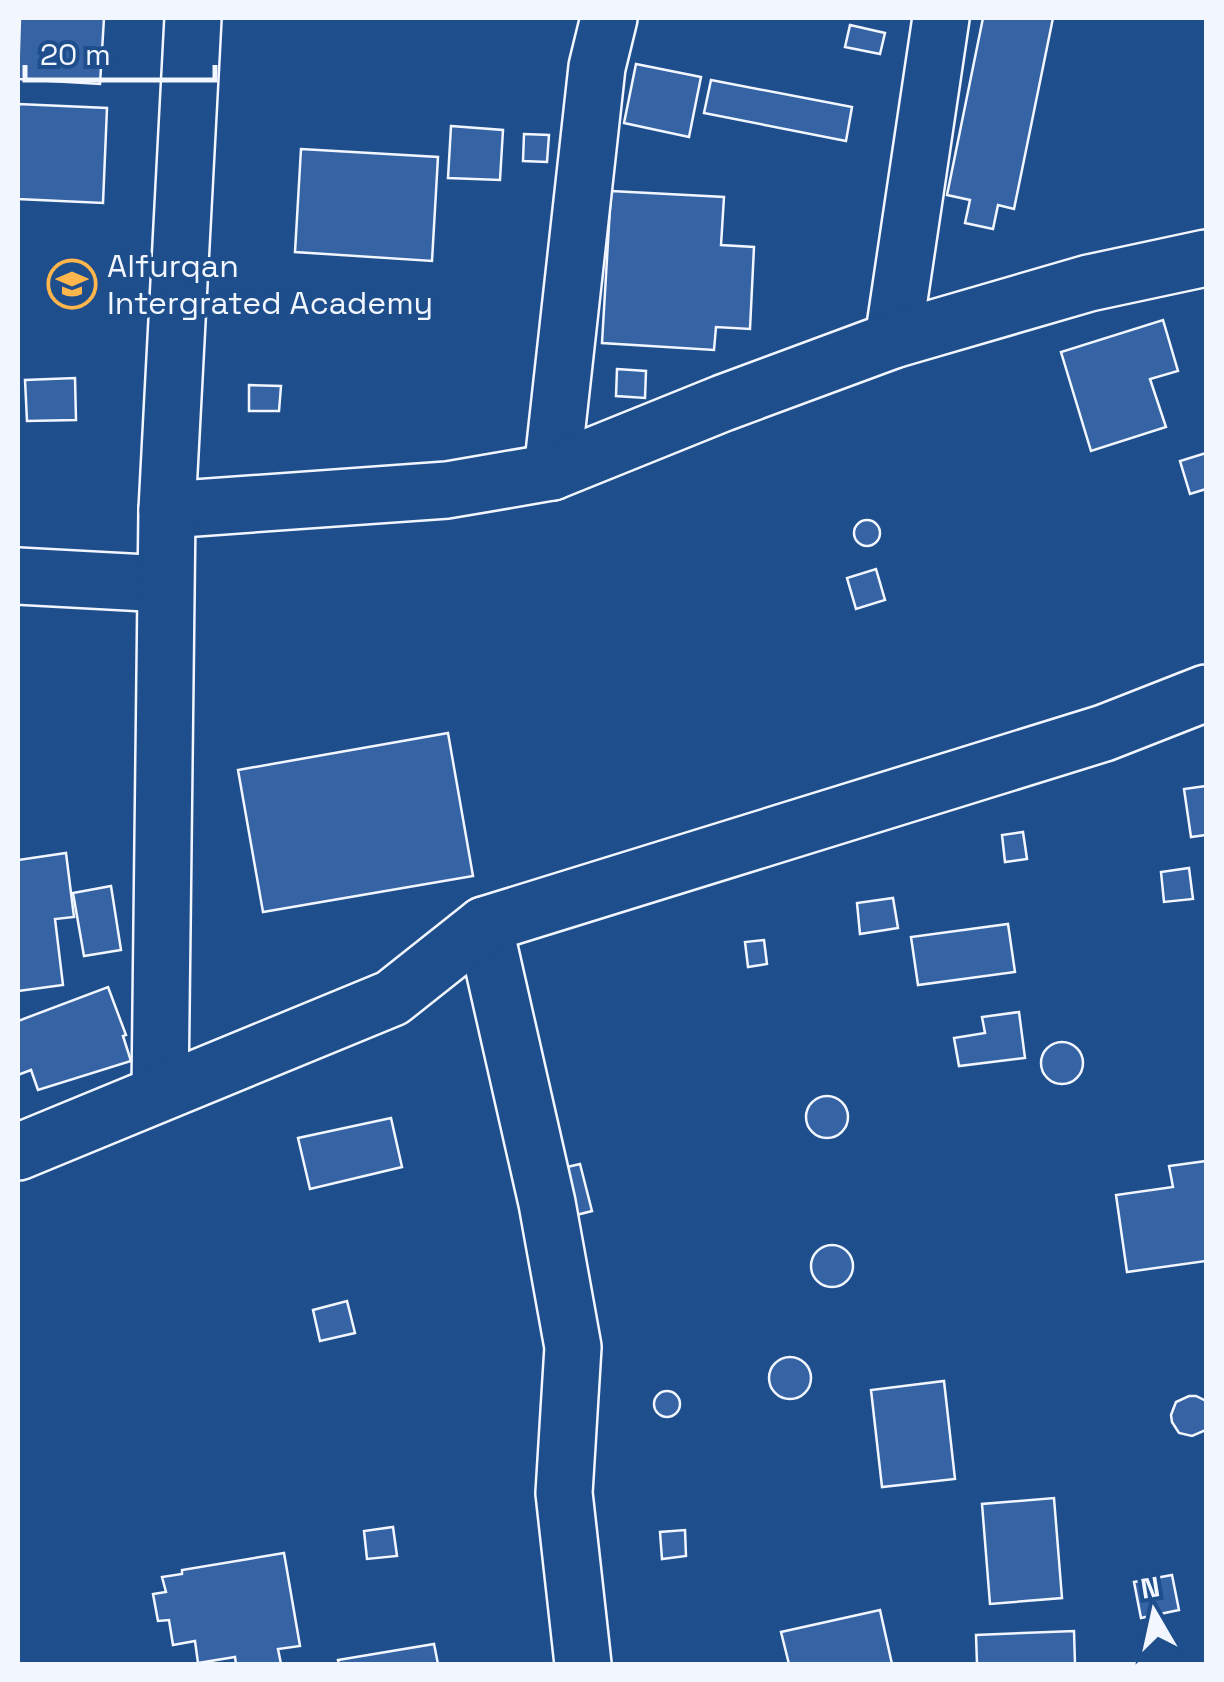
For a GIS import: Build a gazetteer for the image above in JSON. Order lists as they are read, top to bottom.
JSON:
{
  "places": {
    "school or university": ["Alfurqan Intergrated Academy"]
  },
  "scale_bar": "20 m",
  "north": "top"
}
